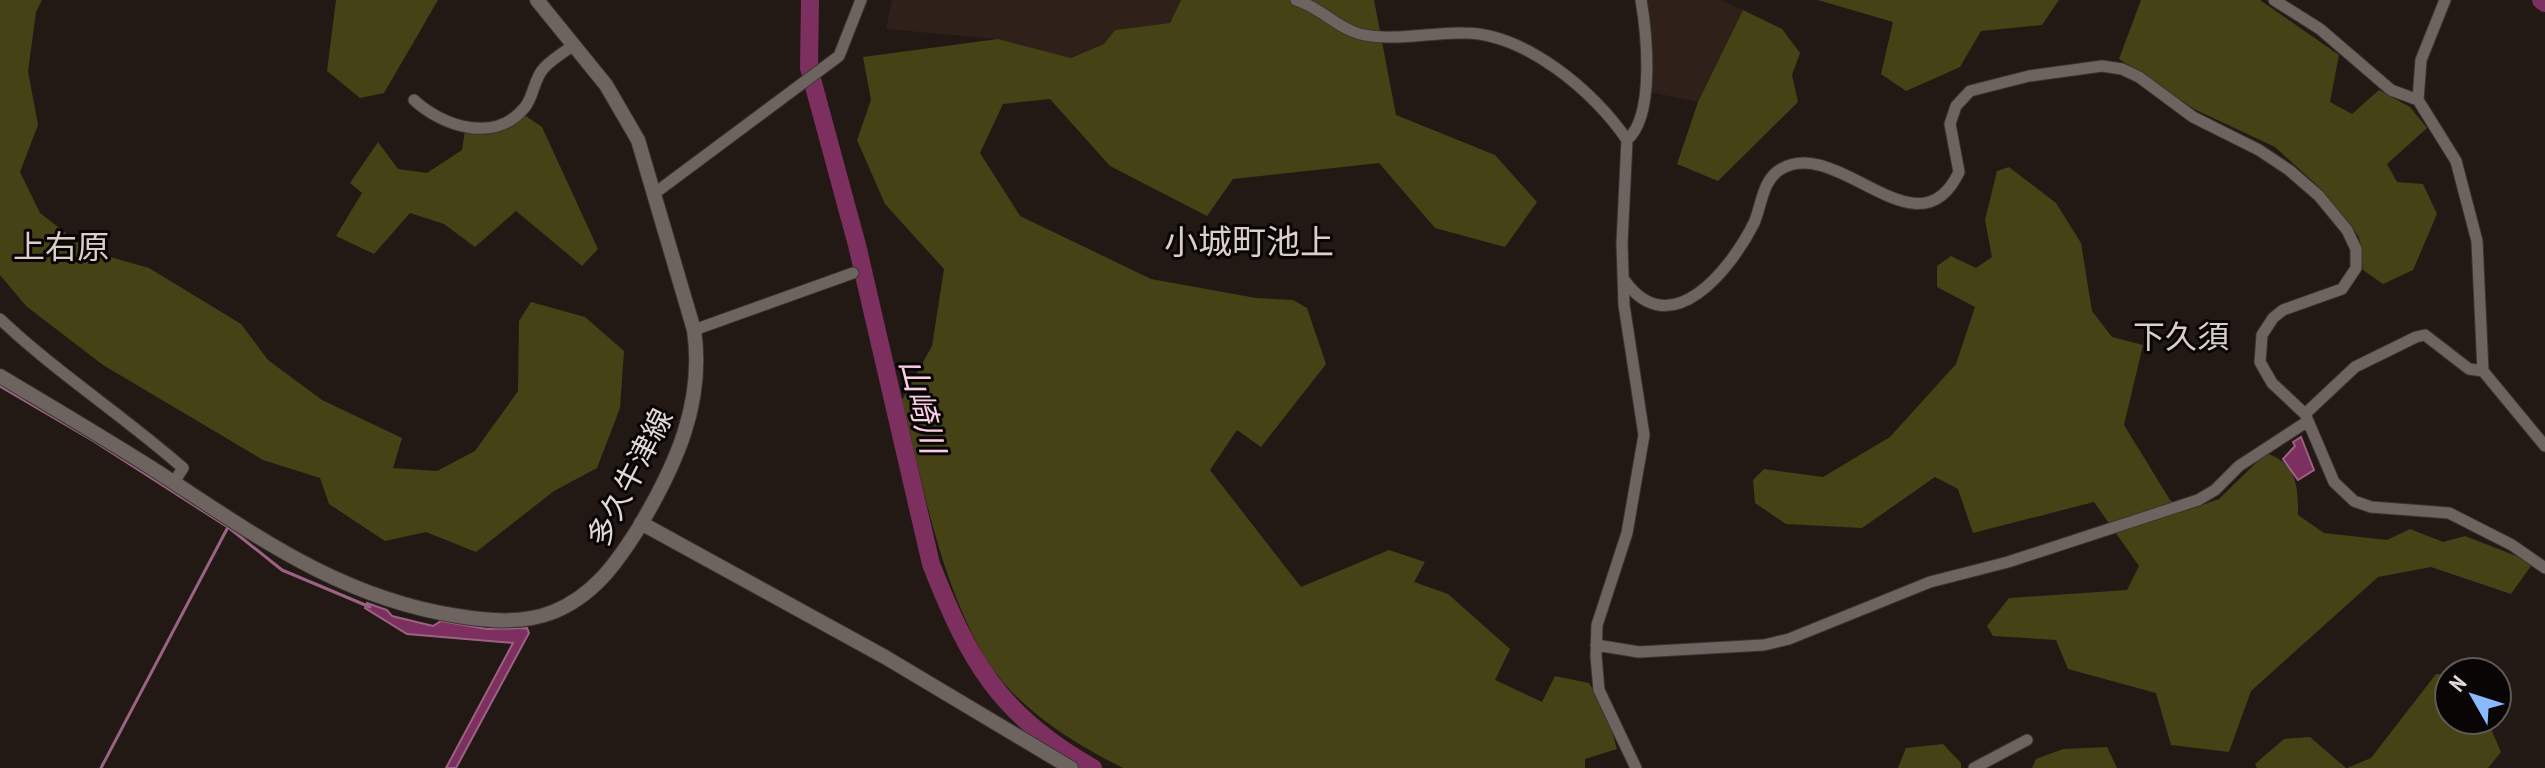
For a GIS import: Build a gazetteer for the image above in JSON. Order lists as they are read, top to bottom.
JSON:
{
  "streets": {
    "main road": ["多久牛津線"]
  },
  "districts": ["小城町池上", "上右原", "下久須"],
  "water": ["山崎川"],
  "north": "top left"
}
